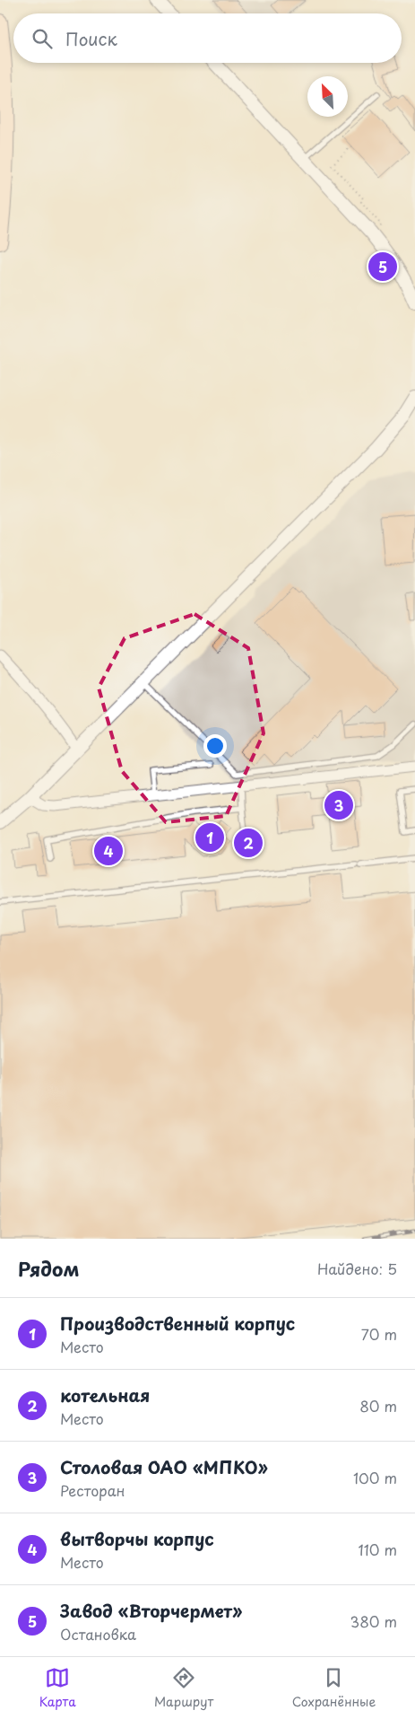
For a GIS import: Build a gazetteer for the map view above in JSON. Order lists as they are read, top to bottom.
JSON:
{
  "north": "top left",
  "page": {
    "search": "Поиск",
    "pins": [
      "5",
      "3",
      "1",
      "2",
      "4"
    ],
    "heading": ["Рядом", "Найдено: 5"],
    "list": [
      {
        "mark": "1",
        "name": "Производственный корпус",
        "note": "Место",
        "value": "70 m"
      },
      {
        "mark": "2",
        "name": "котельная",
        "note": "Место",
        "value": "80 m"
      },
      {
        "mark": "3",
        "name": "Столовая ОАО «МПКО»",
        "note": "Ресторан",
        "value": "100 m"
      },
      {
        "mark": "4",
        "name": "вытворчы корпус",
        "note": "Место",
        "value": "110 m"
      },
      {
        "mark": "5",
        "name": "Завод «Вторчермет»",
        "note": "Остановка",
        "value": "380 m"
      }
    ],
    "nav": ["Карта", "Маршрут", "Сохранённые"]
  }
}
